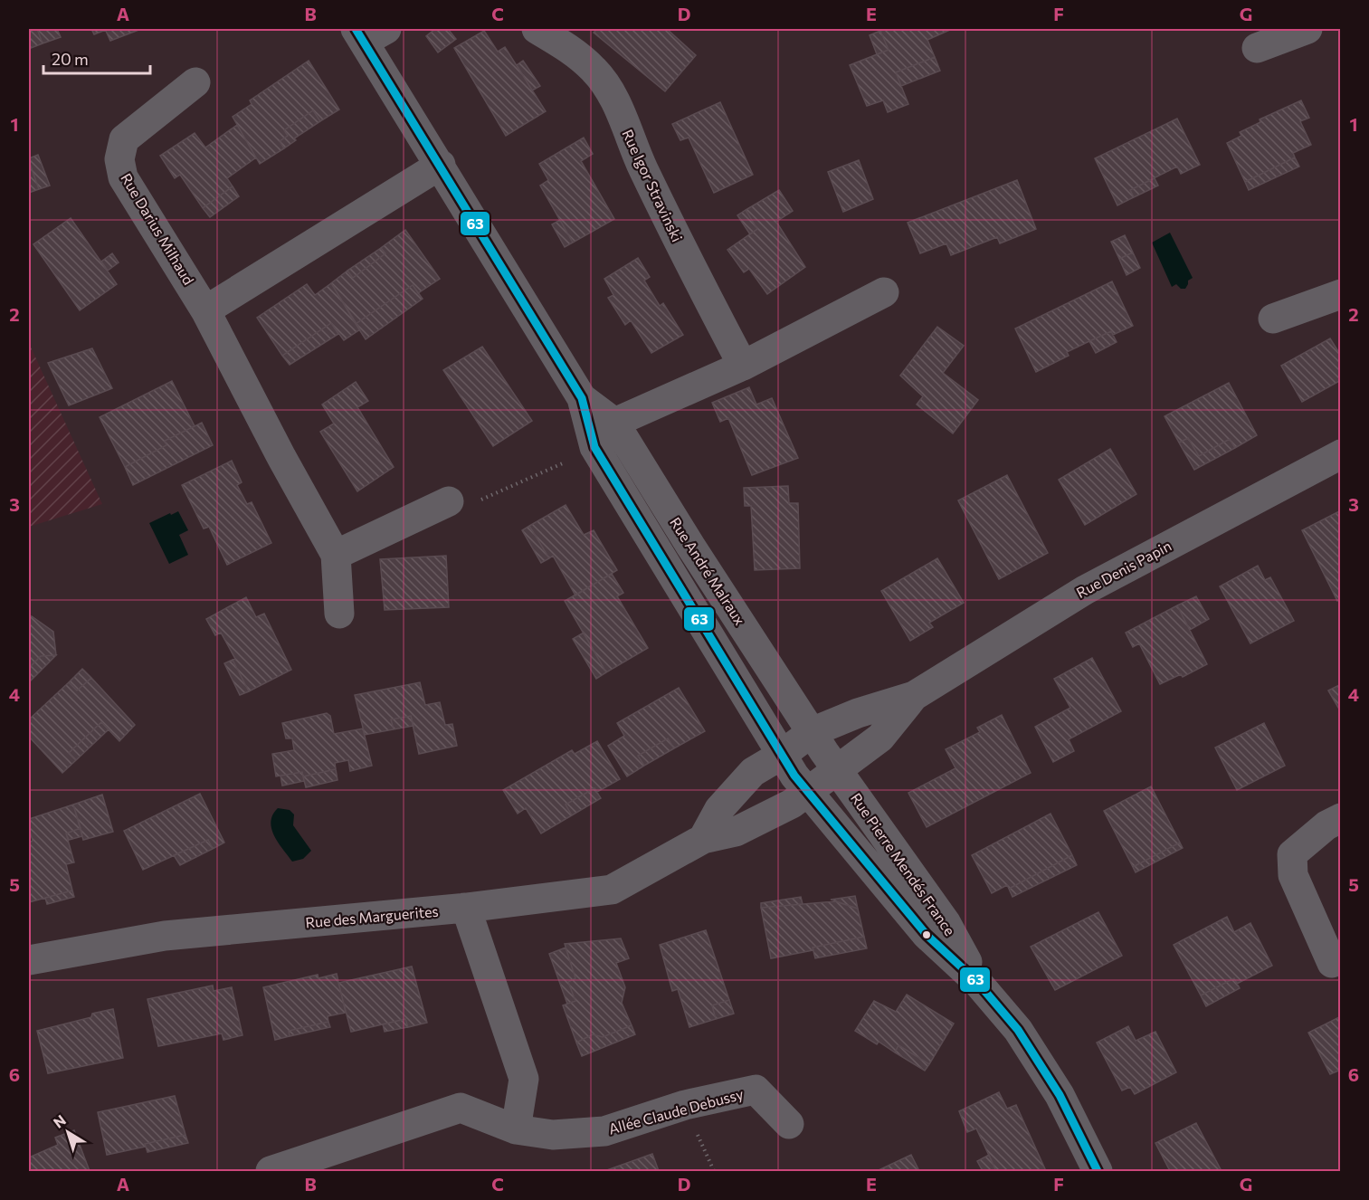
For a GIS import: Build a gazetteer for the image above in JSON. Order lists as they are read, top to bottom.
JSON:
{
  "streets": {
    "street": [
      "Rue Igor Stravinski",
      "Rue Darius Milhaud",
      "Rue Denis Papin",
      "Rue André Malraux",
      "Rue Pierre Mendés France",
      "Rue des Marguerites",
      "Allée Claude Debussy"
    ]
  },
  "crossings": [
    ["Rue Denis Papin", "Rue André Malraux"],
    ["Rue Denis Papin", "Rue Pierre Mendés France"],
    ["Rue Denis Papin", "Rue des Marguerites"],
    ["Rue André Malraux", "Rue Pierre Mendés France"],
    ["Rue André Malraux", "Rue des Marguerites"],
    ["Rue Pierre Mendés France", "Rue des Marguerites"]
  ],
  "lines": ["transit line 63"],
  "scale_bar": "20 m",
  "north": "top left",
  "grid": {
    "columns": [
      "A",
      "B",
      "C",
      "D",
      "E",
      "F",
      "G"
    ],
    "rows": [
      "1",
      "2",
      "3",
      "4",
      "5",
      "6"
    ]
  }
}
